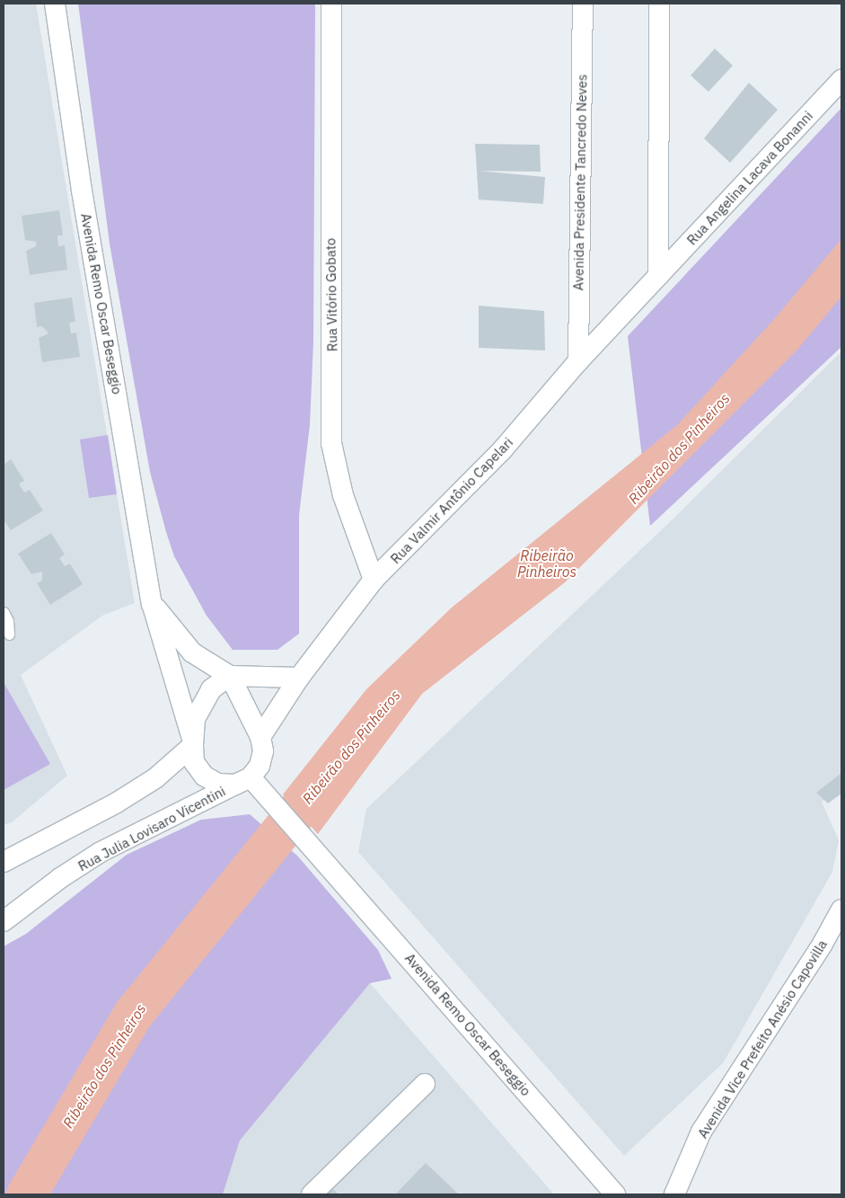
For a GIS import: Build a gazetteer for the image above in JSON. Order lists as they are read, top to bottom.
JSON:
{
  "streets": {
    "street": [
      "Rua Angelina Lacava Bonanni",
      "Avenida Presidente Tancredo Neves",
      "Rua Vitório Gobato",
      "Avenida Remo Oscar Beseggio",
      "Rua Valmir Antônio Capelari",
      "Rua Julia Lovisaro Vicentini",
      "Avenida Vice Prefeito Anésio Capovilla"
    ]
  },
  "crossings": [
    ["Rua Angelina Lacava Bonanni", "Rua Valmir Antônio Capelari"],
    ["Avenida Presidente Tancredo Neves", "Rua Valmir Antônio Capelari"],
    ["Rua Vitório Gobato", "Rua Valmir Antônio Capelari"],
    ["Avenida Remo Oscar Beseggio", "Rua Julia Lovisaro Vicentini"]
  ],
  "water": ["Ribeirão dos Pinheiros", "Ribeirão Pinheiros"]
}
